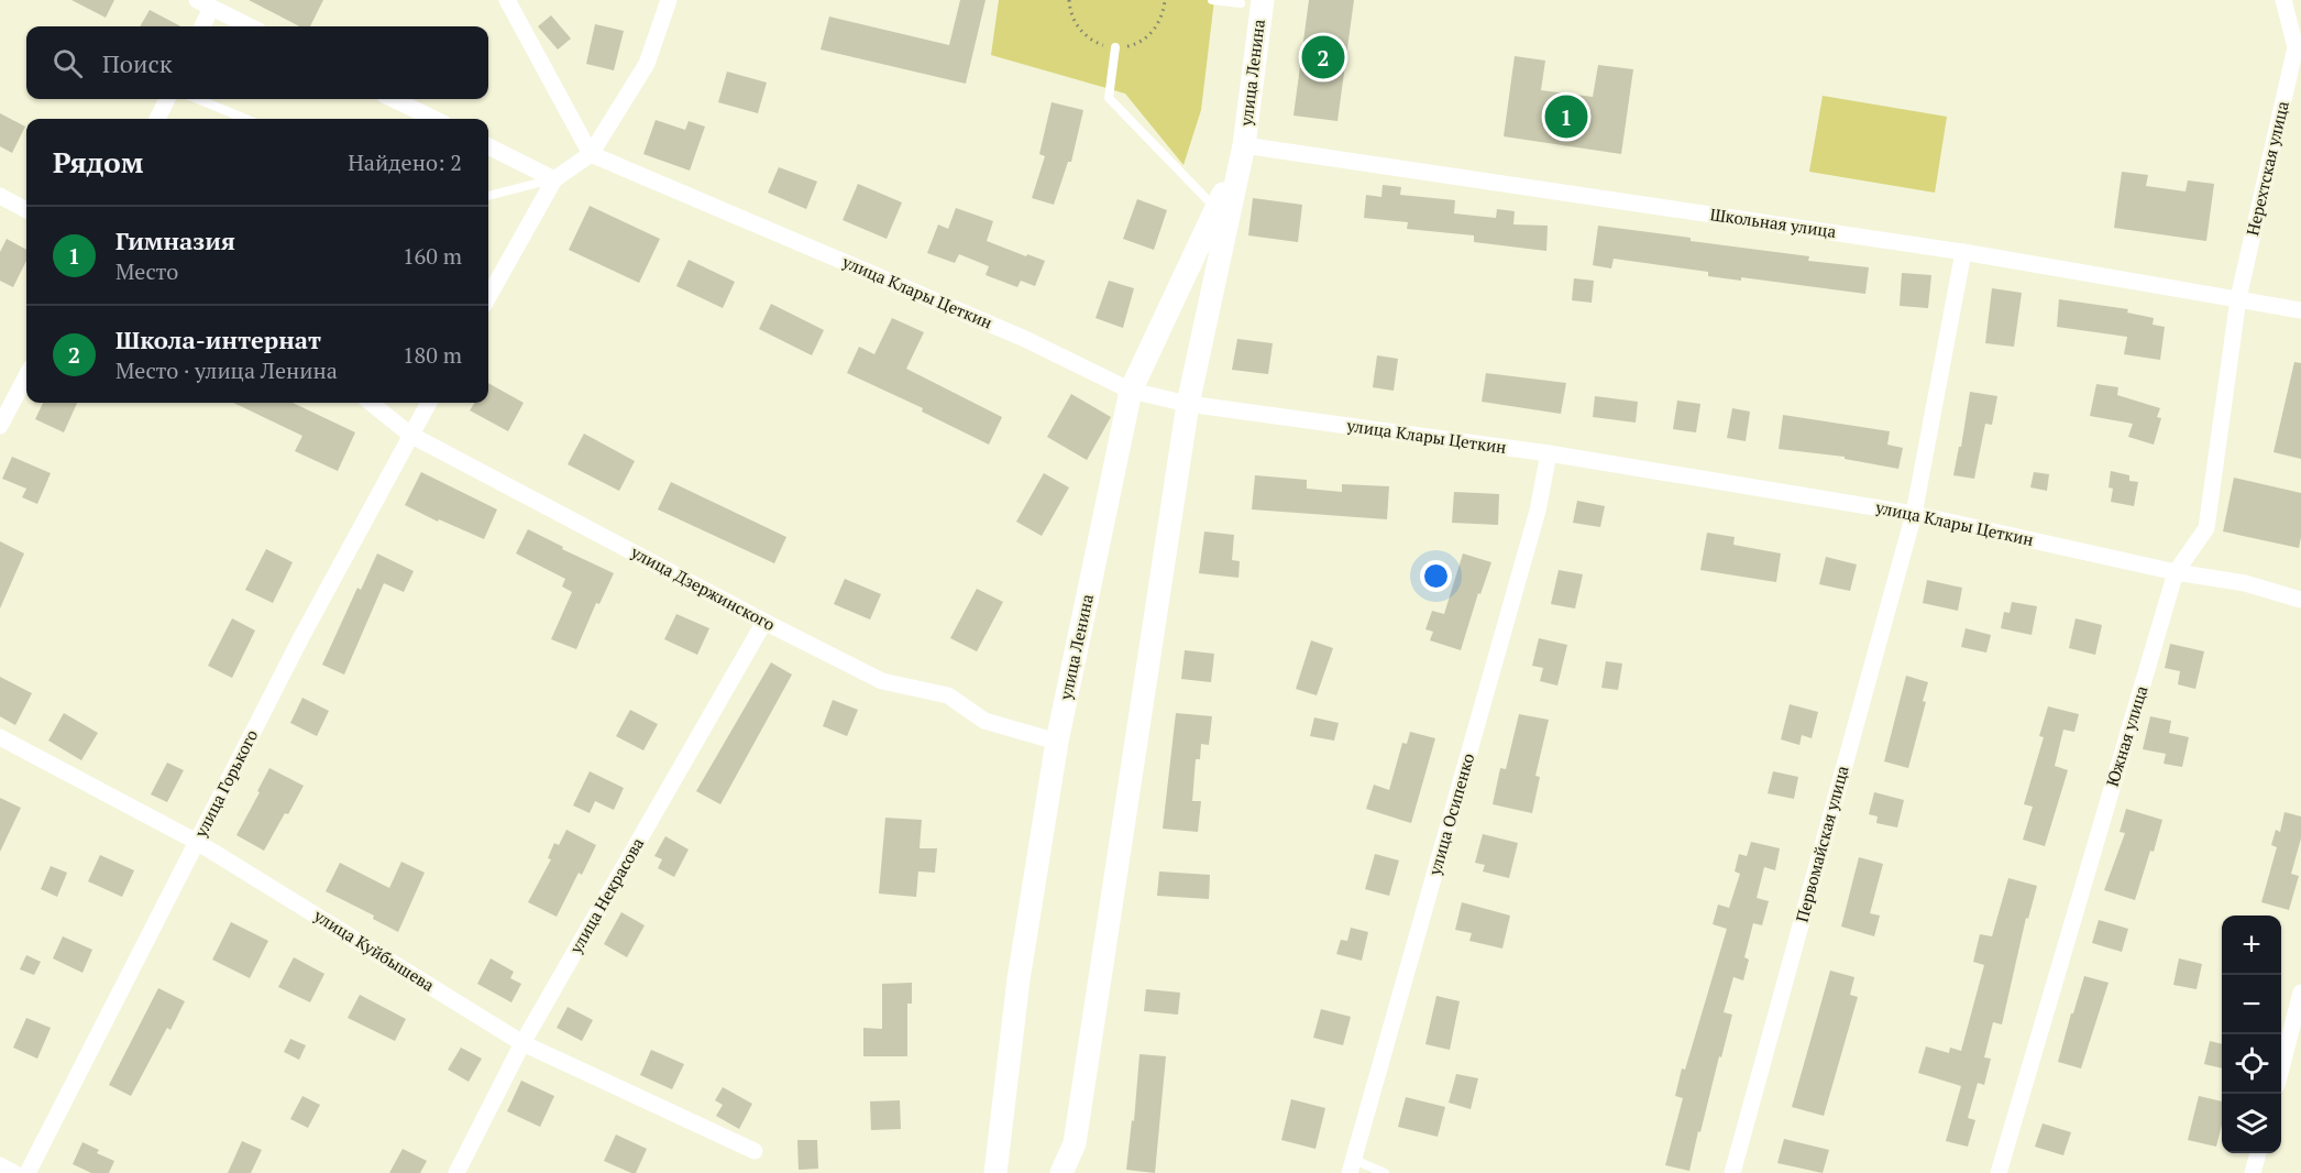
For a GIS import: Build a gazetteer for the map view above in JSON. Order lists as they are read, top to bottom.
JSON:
{
  "streets": {
    "main road": ["улица Ленина"],
    "street": [
      "Нерехтская улица",
      "Школьная улица",
      "улица Клары Цеткин",
      "улица Дзержинского",
      "Южная улица",
      "улица Горького",
      "улица Осипенко",
      "Первомайская улица",
      "улица Некрасова",
      "улица Куйбышева"
    ]
  },
  "crossings": [
    ["улица Ленина", "Школьная улица"],
    ["улица Ленина", "улица Клары Цеткин"],
    ["улица Ленина", "улица Дзержинского"],
    ["Нерехтская улица", "Школьная улица"],
    ["Нерехтская улица", "Южная улица"],
    ["Школьная улица", "Южная улица"],
    ["Школьная улица", "Первомайская улица"],
    ["улица Клары Цеткин", "Южная улица"],
    ["улица Клары Цеткин", "улица Осипенко"],
    ["улица Клары Цеткин", "Первомайская улица"],
    ["улица Дзержинского", "улица Горького"],
    ["улица Дзержинского", "улица Некрасова"],
    ["улица Горького", "улица Куйбышева"],
    ["улица Некрасова", "улица Куйбышева"]
  ],
  "page": {
    "search": "Поиск",
    "pins": ["2", "1"],
    "heading": ["Рядом", "Найдено: 2"],
    "list": [
      {
        "mark": "1",
        "name": "Гимназия",
        "note": "Место",
        "value": "160 m"
      },
      {
        "mark": "2",
        "name": "Школа-интернат",
        "note": "Место · улица Ленина",
        "value": "180 m"
      }
    ],
    "map_buttons": ["+", "−"]
  }
}
